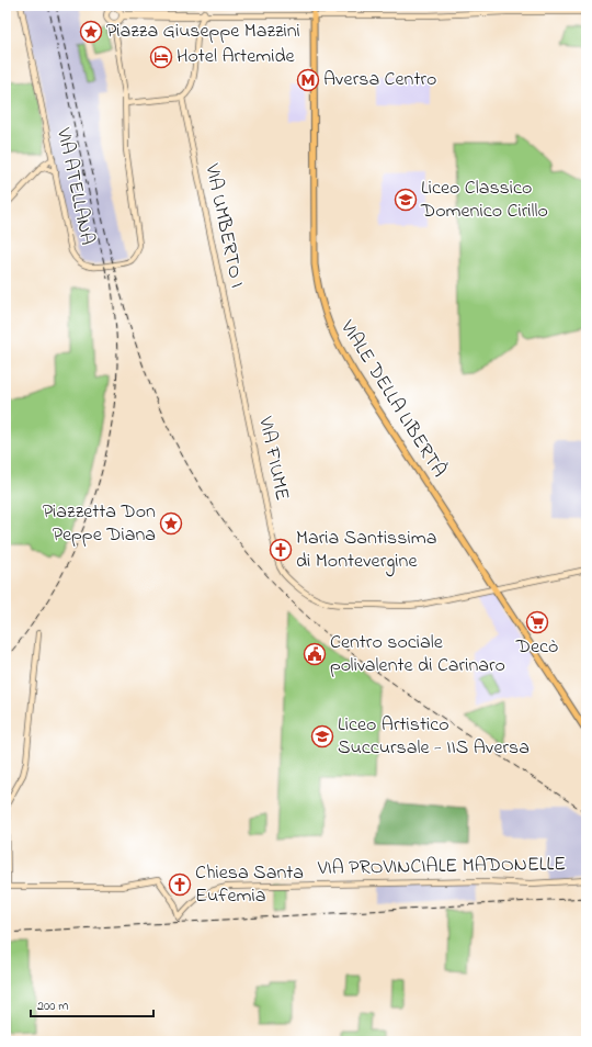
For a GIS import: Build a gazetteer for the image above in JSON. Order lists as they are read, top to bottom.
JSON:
{
  "streets": {
    "main road": [
      "VIA ATELLANA",
      "VIA UMBERTO I",
      "VIALE DELLA LIBERTÀ",
      "VIA FIUME",
      "VIA PROVINCIALE MADONELLE"
    ]
  },
  "crossings": [
    ["VIA UMBERTO I", "VIA FIUME"],
    ["VIALE DELLA LIBERTÀ", "VIA FIUME"]
  ],
  "places": {
    "place": ["Piazza Giuseppe Mazzini", "Piazzetta Don Peppe Diana"],
    "hotel": ["Hotel Artemide"],
    "metro station": ["Aversa Centro"],
    "school or university": ["Liceo Classico Domenico Cirillo", "Liceo Artistico Succursale - IIS Aversa"],
    "church": ["Maria Santissima di Montevergine", "Chiesa Santa Eufemia"],
    "supermarket": ["Decò"],
    "public building": ["Centro sociale polivalente di Carinaro"]
  },
  "scale_bar": "200 m"
}
